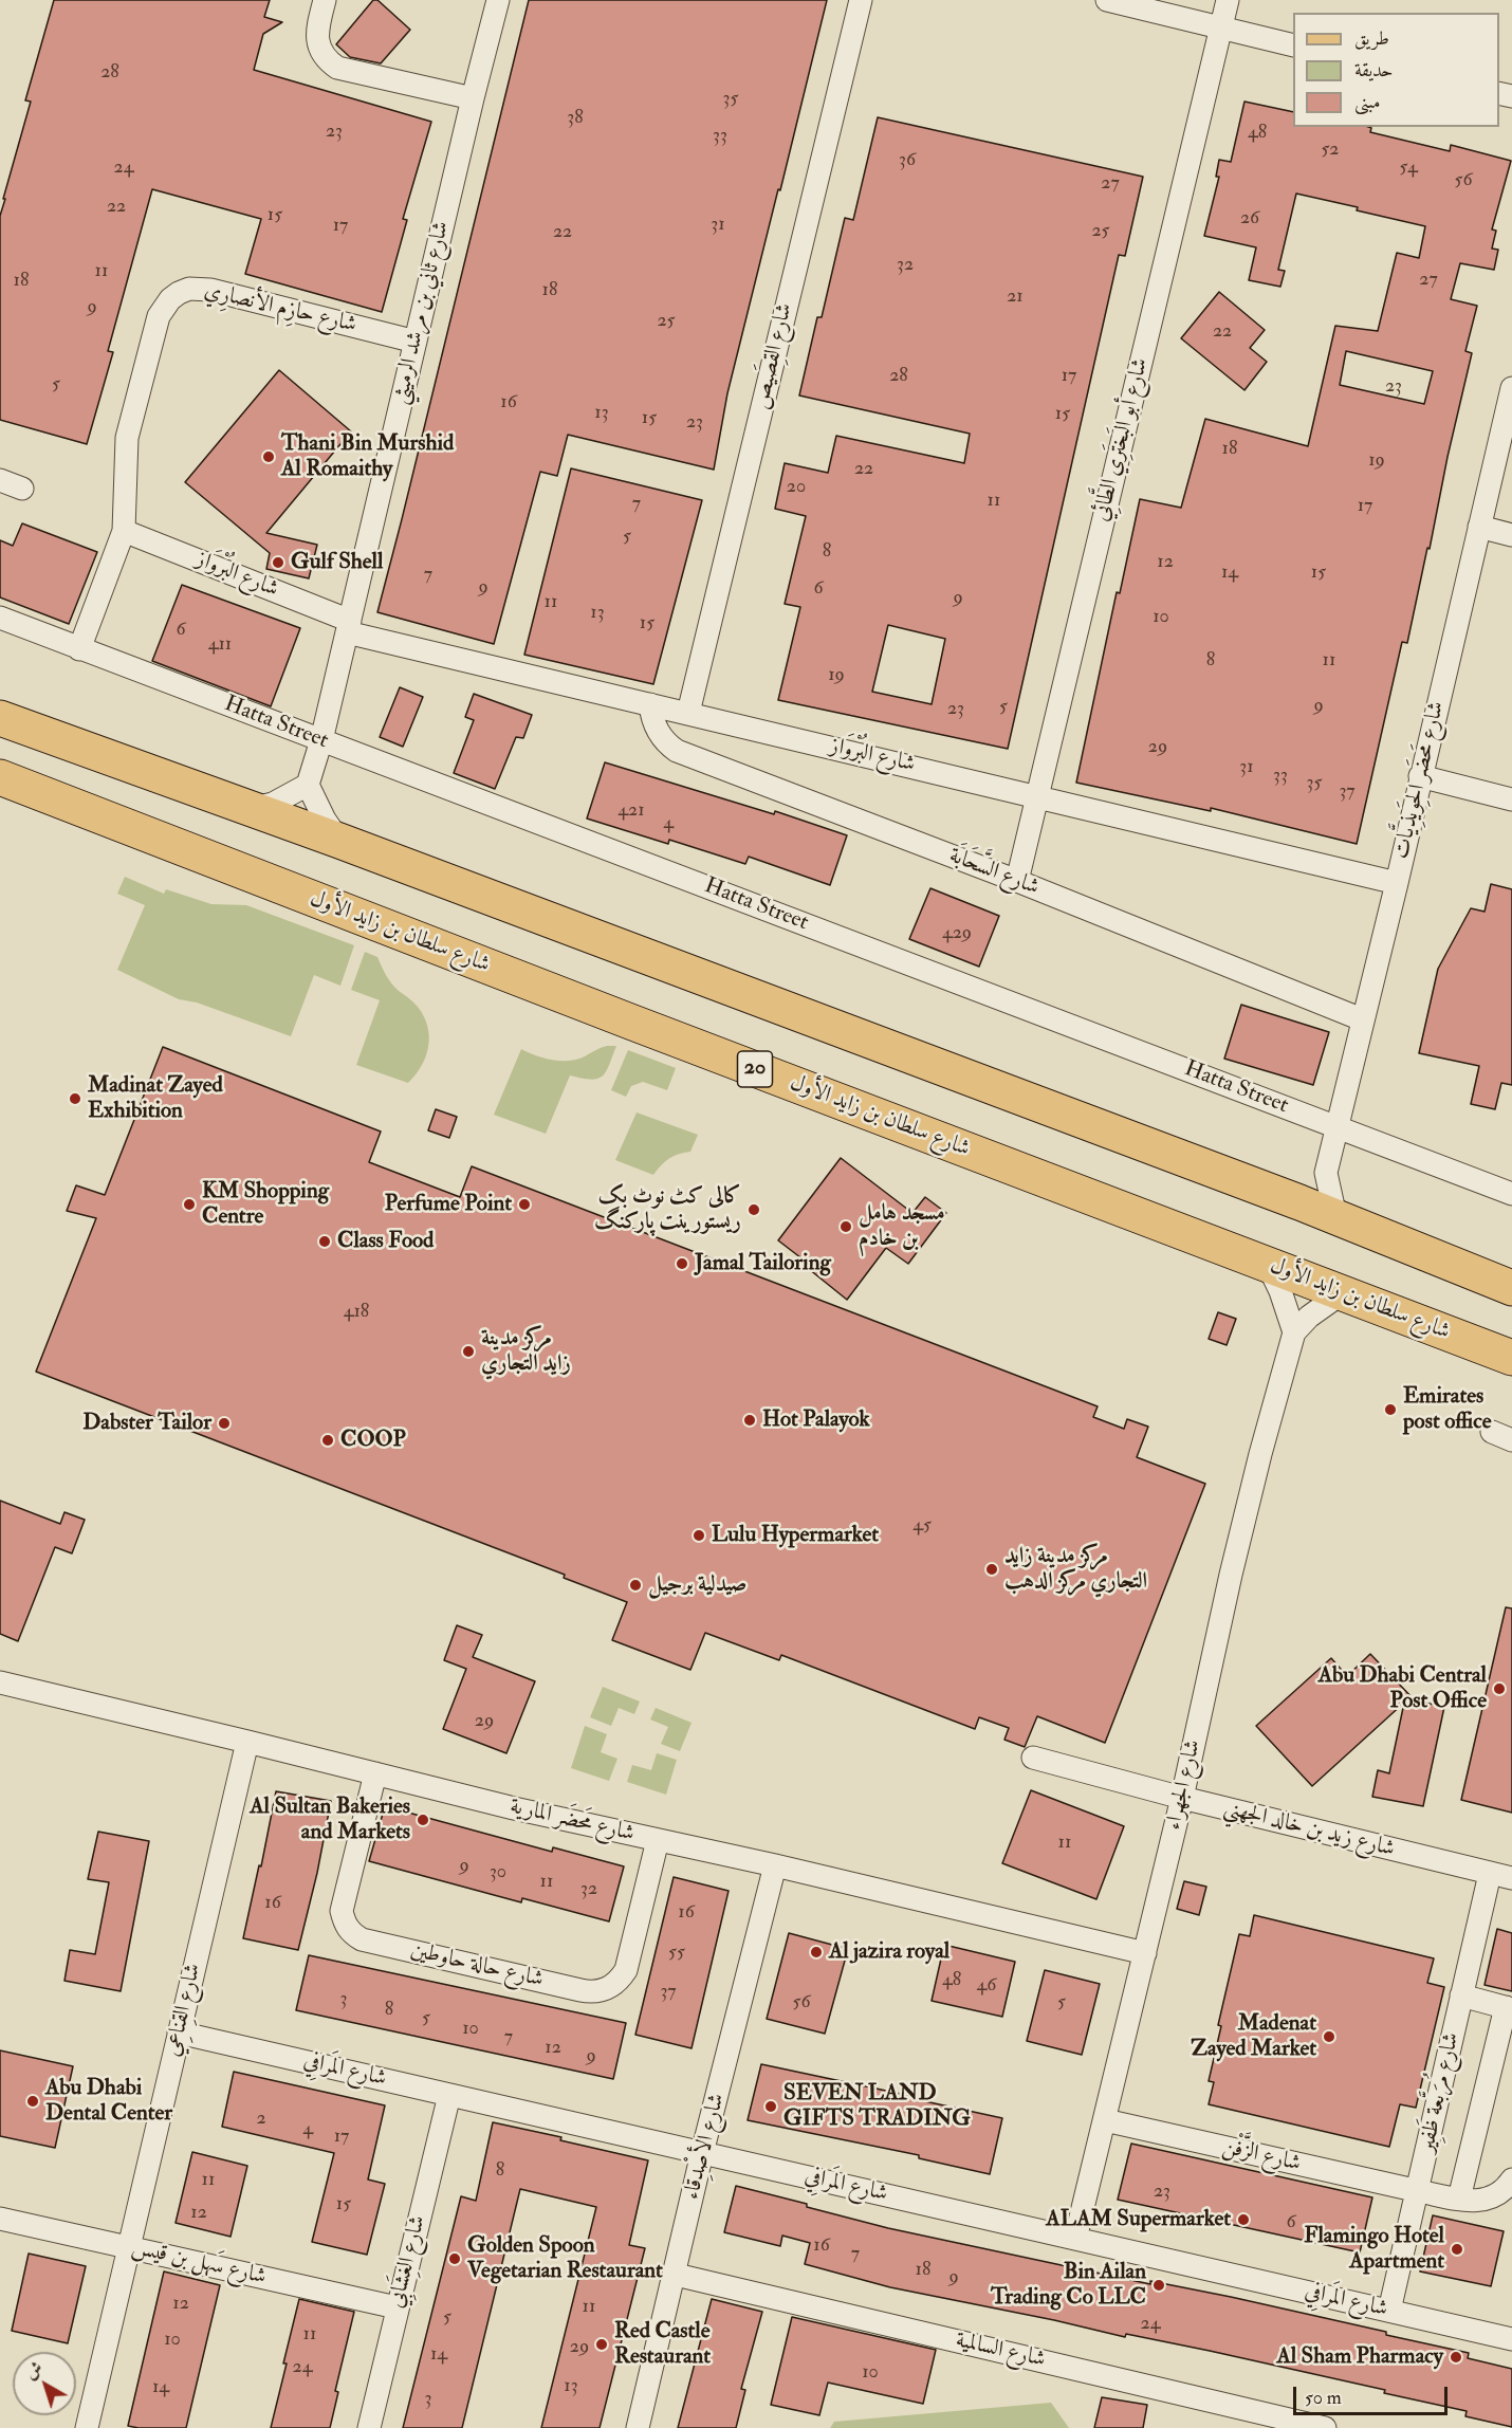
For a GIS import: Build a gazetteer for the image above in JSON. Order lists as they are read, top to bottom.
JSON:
{
  "streets": {
    "main road": ["شارع سلطان بن زايد الأول", "20"],
    "street": [
      "شارع حازِم الأنصارِي",
      "شارع ثاني بن مرشد الرميثي",
      "شارع القِصَيص",
      "شارع أبو البَختَرِي الطَّائِي",
      "شارع البُرْوَاز",
      "Hatta Street",
      "شارع مَحضَر الحِوَيذِيَّات",
      "شارع السَّحَابَة",
      "شارع الجهراء",
      "شارع مَحضَر المارية",
      "شارع زيد بن خالد الجهني",
      "شارع حالة حاوطين",
      "شارع القِناعِي",
      "شارع المَرافِي",
      "شارع مُرَبَّعة ظَفِير",
      "شارع الأصْدِقاء",
      "شارع الزَّفْن",
      "شارع الغِشَابِي",
      "شارع سَهل بن قيس",
      "شارع السالمية"
    ]
  },
  "crossings": [
    ["شارع حازِم الأنصارِي", "شارع ثاني بن مرشد الرميثي"],
    ["شارع حازِم الأنصارِي", "شارع البُرْوَاز"],
    ["شارع حازِم الأنصارِي", "Hatta Street"],
    ["شارع ثاني بن مرشد الرميثي", "شارع البُرْوَاز"],
    ["شارع ثاني بن مرشد الرميثي", "Hatta Street"],
    ["شارع القِصَيص", "شارع البُرْوَاز"],
    ["شارع أبو البَختَرِي الطَّائِي", "شارع البُرْوَاز"],
    ["شارع أبو البَختَرِي الطَّائِي", "شارع السَّحَابَة"],
    ["شارع البُرْوَاز", "شارع مَحضَر الحِوَيذِيَّات"],
    ["شارع البُرْوَاز", "شارع السَّحَابَة"],
    ["Hatta Street", "شارع مَحضَر الحِوَيذِيَّات"],
    ["شارع مَحضَر الحِوَيذِيَّات", "شارع السَّحَابَة"],
    ["شارع الجهراء", "شارع مَحضَر المارية"],
    ["شارع الجهراء", "شارع زيد بن خالد الجهني"],
    ["شارع الجهراء", "شارع المَرافِي"],
    ["شارع الجهراء", "شارع الزَّفْن"],
    ["شارع مَحضَر المارية", "شارع حالة حاوطين"],
    ["شارع مَحضَر المارية", "شارع القِناعِي"],
    ["شارع مَحضَر المارية", "شارع الأصْدِقاء"],
    ["شارع زيد بن خالد الجهني", "شارع مُرَبَّعة ظَفِير"],
    ["شارع القِناعِي", "شارع المَرافِي"],
    ["شارع القِناعِي", "شارع سَهل بن قيس"],
    ["شارع المَرافِي", "شارع مُرَبَّعة ظَفِير"],
    ["شارع المَرافِي", "شارع الأصْدِقاء"],
    ["شارع المَرافِي", "شارع الغِشَابِي"],
    ["شارع مُرَبَّعة ظَفِير", "شارع الزَّفْن"],
    ["شارع الأصْدِقاء", "شارع السالمية"],
    ["شارع الغِشَابِي", "شارع سَهل بن قيس"]
  ],
  "places": [
    "Thani Bin Murshid Al Romaithy",
    "Gulf Shell",
    "Madinat Zayed Exhibition",
    "KM Shopping Centre",
    "Perfume Point",
    "کالی کٹ نوٹ بک ریستورینت پارکنگ",
    "مسجد هامل بن خادم",
    "Class Food",
    "Jamal Tailoring",
    "مركز مدينة زايد التجاري",
    "Emirates post office",
    "Hot Palayok",
    "Dabster Tailor",
    "COOP",
    "Lulu Hypermarket",
    "مركز مدينة زايد التجاري مركز الدهب",
    "صيدلية برجيل",
    "Abu Dhabi Central Post Office",
    "Al Sultan Bakeries and Markets",
    "Al jazira royal",
    "Madenat Zayed Market",
    "Abu Dhabi Dental Center",
    "SEVEN LAND GIFTS TRADING",
    "ALAM Supermarket",
    "Flamingo Hotel Apartment",
    "Golden Spoon Vegetarian Restaurant",
    "Bin Ailan Trading Co LLC",
    "Red Castle Restaurant",
    "Al Sham Pharmacy"
  ],
  "house_numbers": [
    "28",
    "35",
    "38",
    "23",
    "48",
    "33",
    "52",
    "36",
    "24",
    "54",
    "56",
    "27",
    "22",
    "15",
    "26",
    "31",
    "17",
    "25",
    "22",
    "32",
    "11",
    "27",
    "18",
    "18",
    "21",
    "9",
    "25",
    "22",
    "28",
    "17",
    "5",
    "23",
    "16",
    "13",
    "15",
    "15",
    "23",
    "18",
    "19",
    "22",
    "20",
    "11",
    "7",
    "17",
    "5",
    "8",
    "12",
    "14",
    "15",
    "7",
    "9",
    "6",
    "9",
    "11",
    "13",
    "10",
    "15",
    "6",
    "411",
    "8",
    "11",
    "19",
    "9",
    "5",
    "23",
    "29",
    "31",
    "33",
    "35",
    "37",
    "421",
    "4",
    "429",
    "418",
    "45",
    "29",
    "11",
    "9",
    "30",
    "11",
    "32",
    "16",
    "16",
    "55",
    "48",
    "46",
    "37",
    "3",
    "56",
    "5",
    "8",
    "5",
    "10",
    "7",
    "12",
    "9",
    "2",
    "4",
    "17",
    "8",
    "11",
    "23",
    "15",
    "12",
    "6",
    "16",
    "7",
    "18",
    "9",
    "12",
    "11",
    "5",
    "24",
    "11",
    "10",
    "29",
    "14",
    "24",
    "10",
    "13",
    "14",
    "3"
  ],
  "legend": ["طريق", "حديقة", "مبنى"],
  "scale_bar": "50 m",
  "north": "top left"
}
